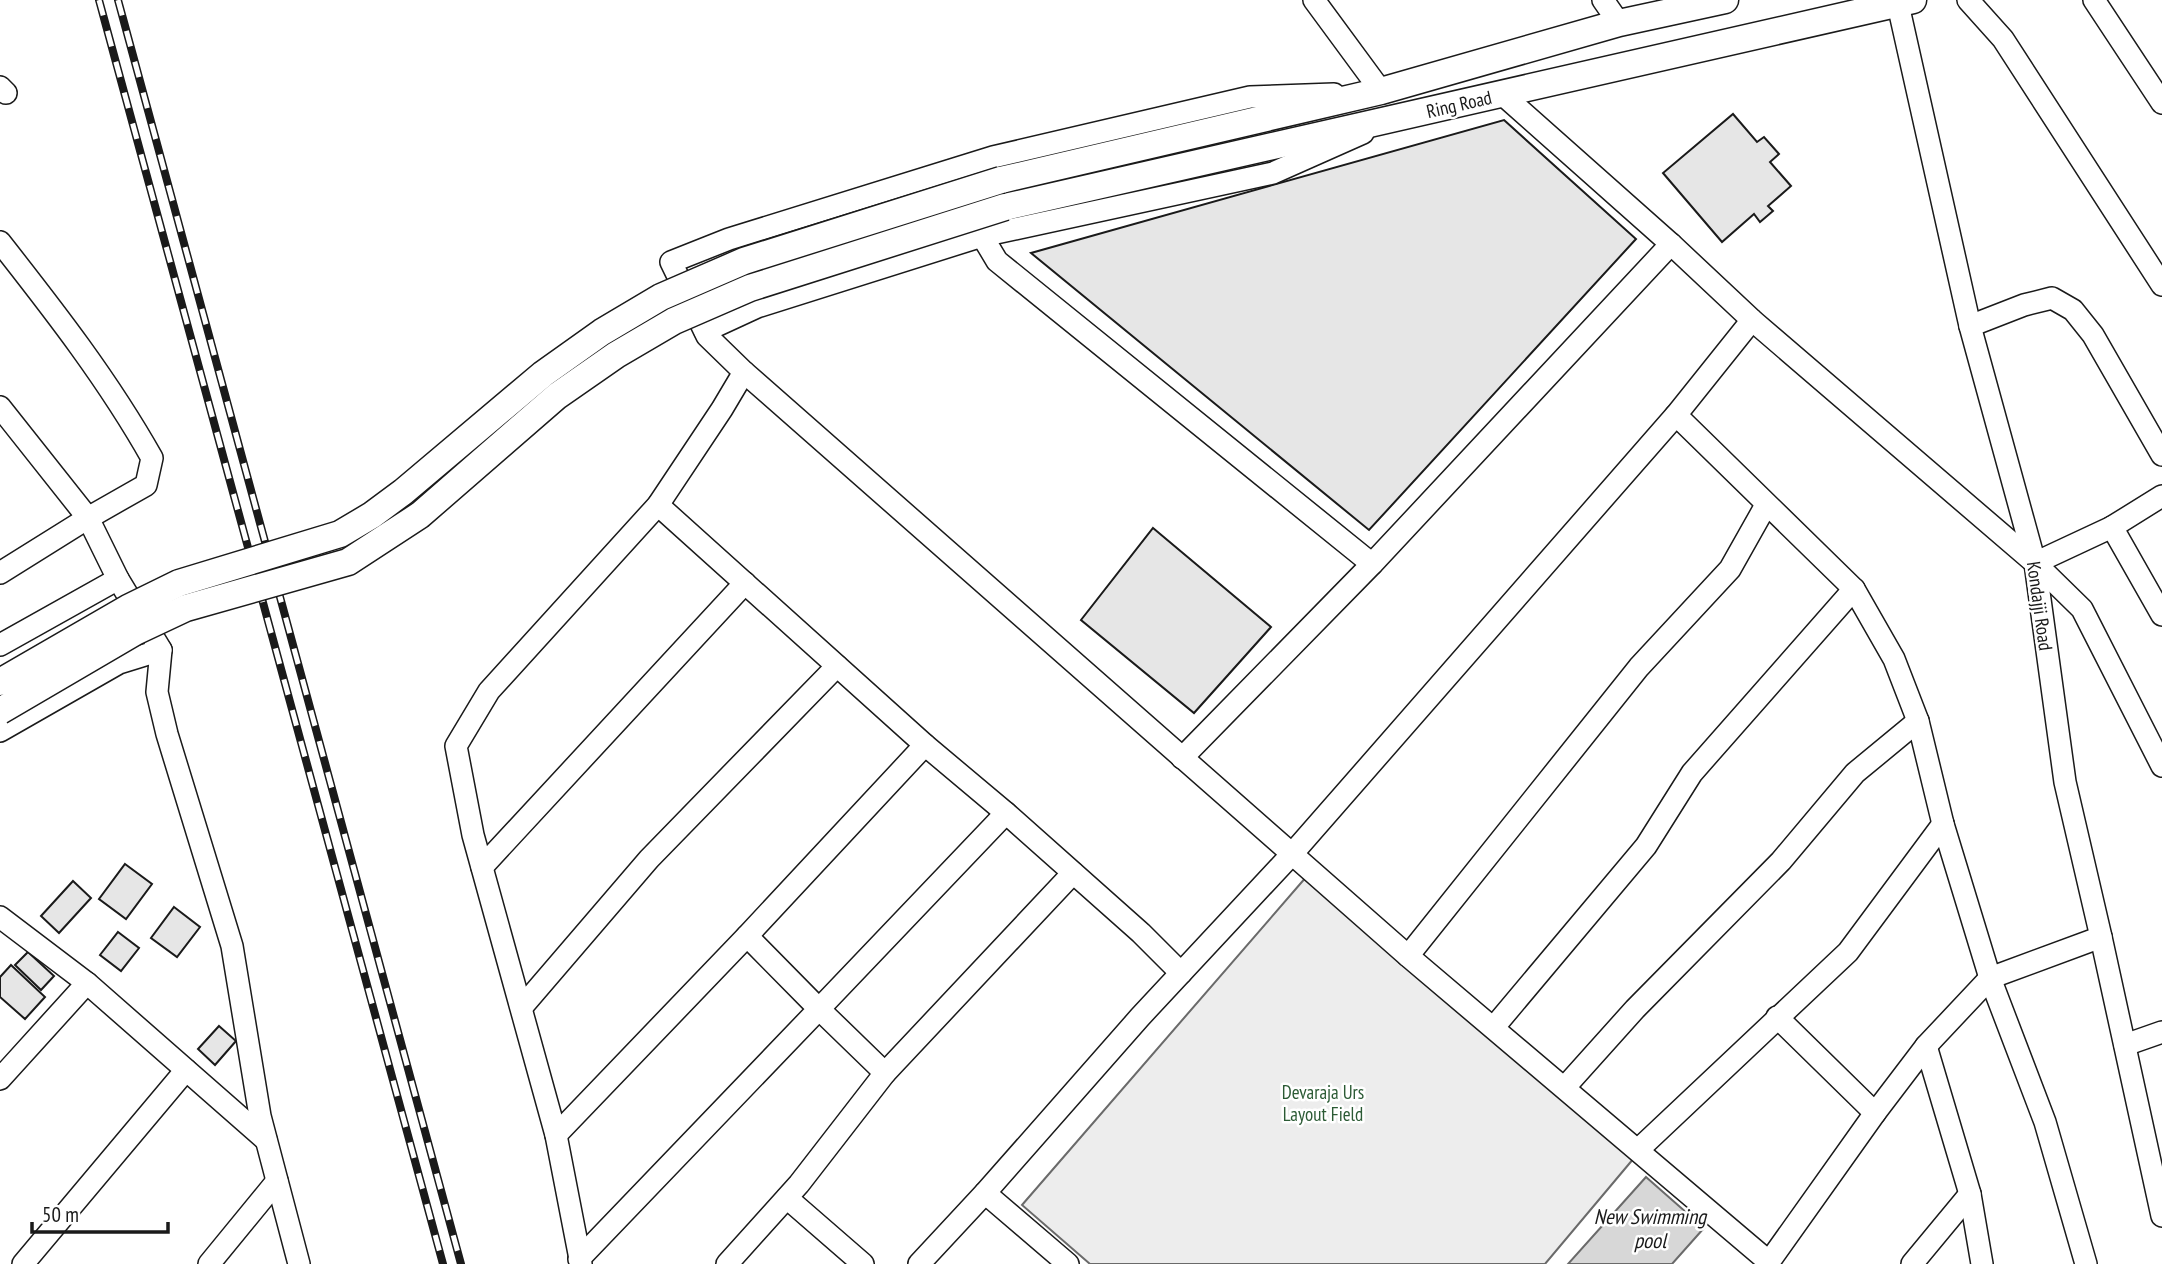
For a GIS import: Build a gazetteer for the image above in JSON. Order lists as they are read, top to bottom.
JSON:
{
  "streets": {
    "main road": ["Ring Road"],
    "street": ["Kondajji Road"]
  },
  "crossings": [
    ["Ring Road", "Kondajji Road"]
  ],
  "water": ["New Swimming pool"],
  "parks": ["Devaraja Urs Layout Field"],
  "scale_bar": "50 m"
}
